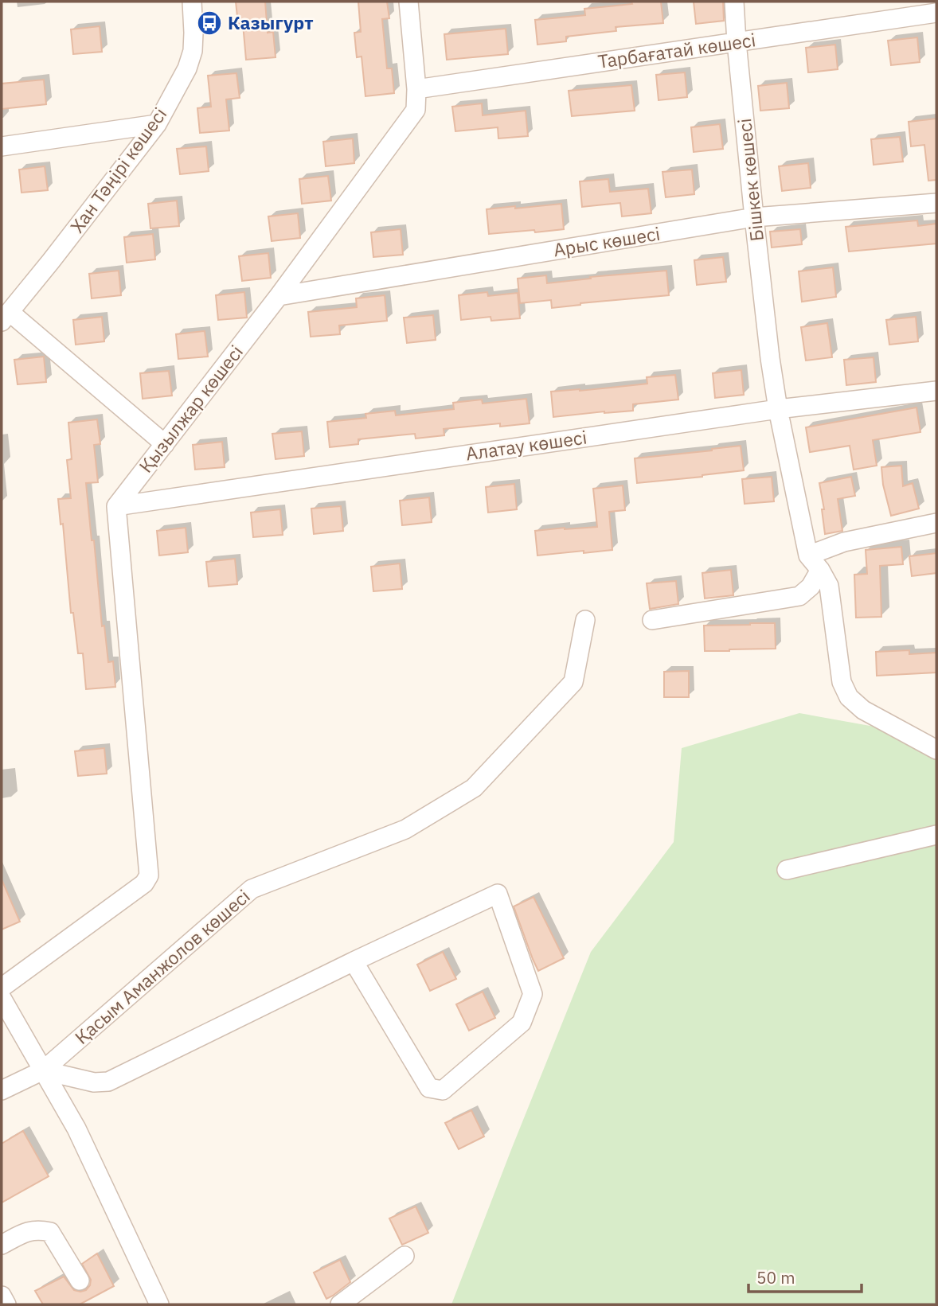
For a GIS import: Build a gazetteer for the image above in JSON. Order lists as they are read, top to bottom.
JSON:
{
  "streets": {
    "street": [
      "Тарбағатай көшесі",
      "Хан Тәңірі көшесі",
      "Бішкек көшесі",
      "Арыс көшесі",
      "Қызылжар көшесі",
      "Алатау көшесі",
      "Қасым Аманжолов көшесі"
    ]
  },
  "crossings": [
    ["Тарбағатай көшесі", "Бішкек көшесі"],
    ["Тарбағатай көшесі", "Қызылжар көшесі"],
    ["Бішкек көшесі", "Арыс көшесі"],
    ["Бішкек көшесі", "Алатау көшесі"],
    ["Арыс көшесі", "Қызылжар көшесі"],
    ["Қызылжар көшесі", "Алатау көшесі"]
  ],
  "places": {
    "bus stop": ["Казыгурт"]
  },
  "scale_bar": "50 m"
}
